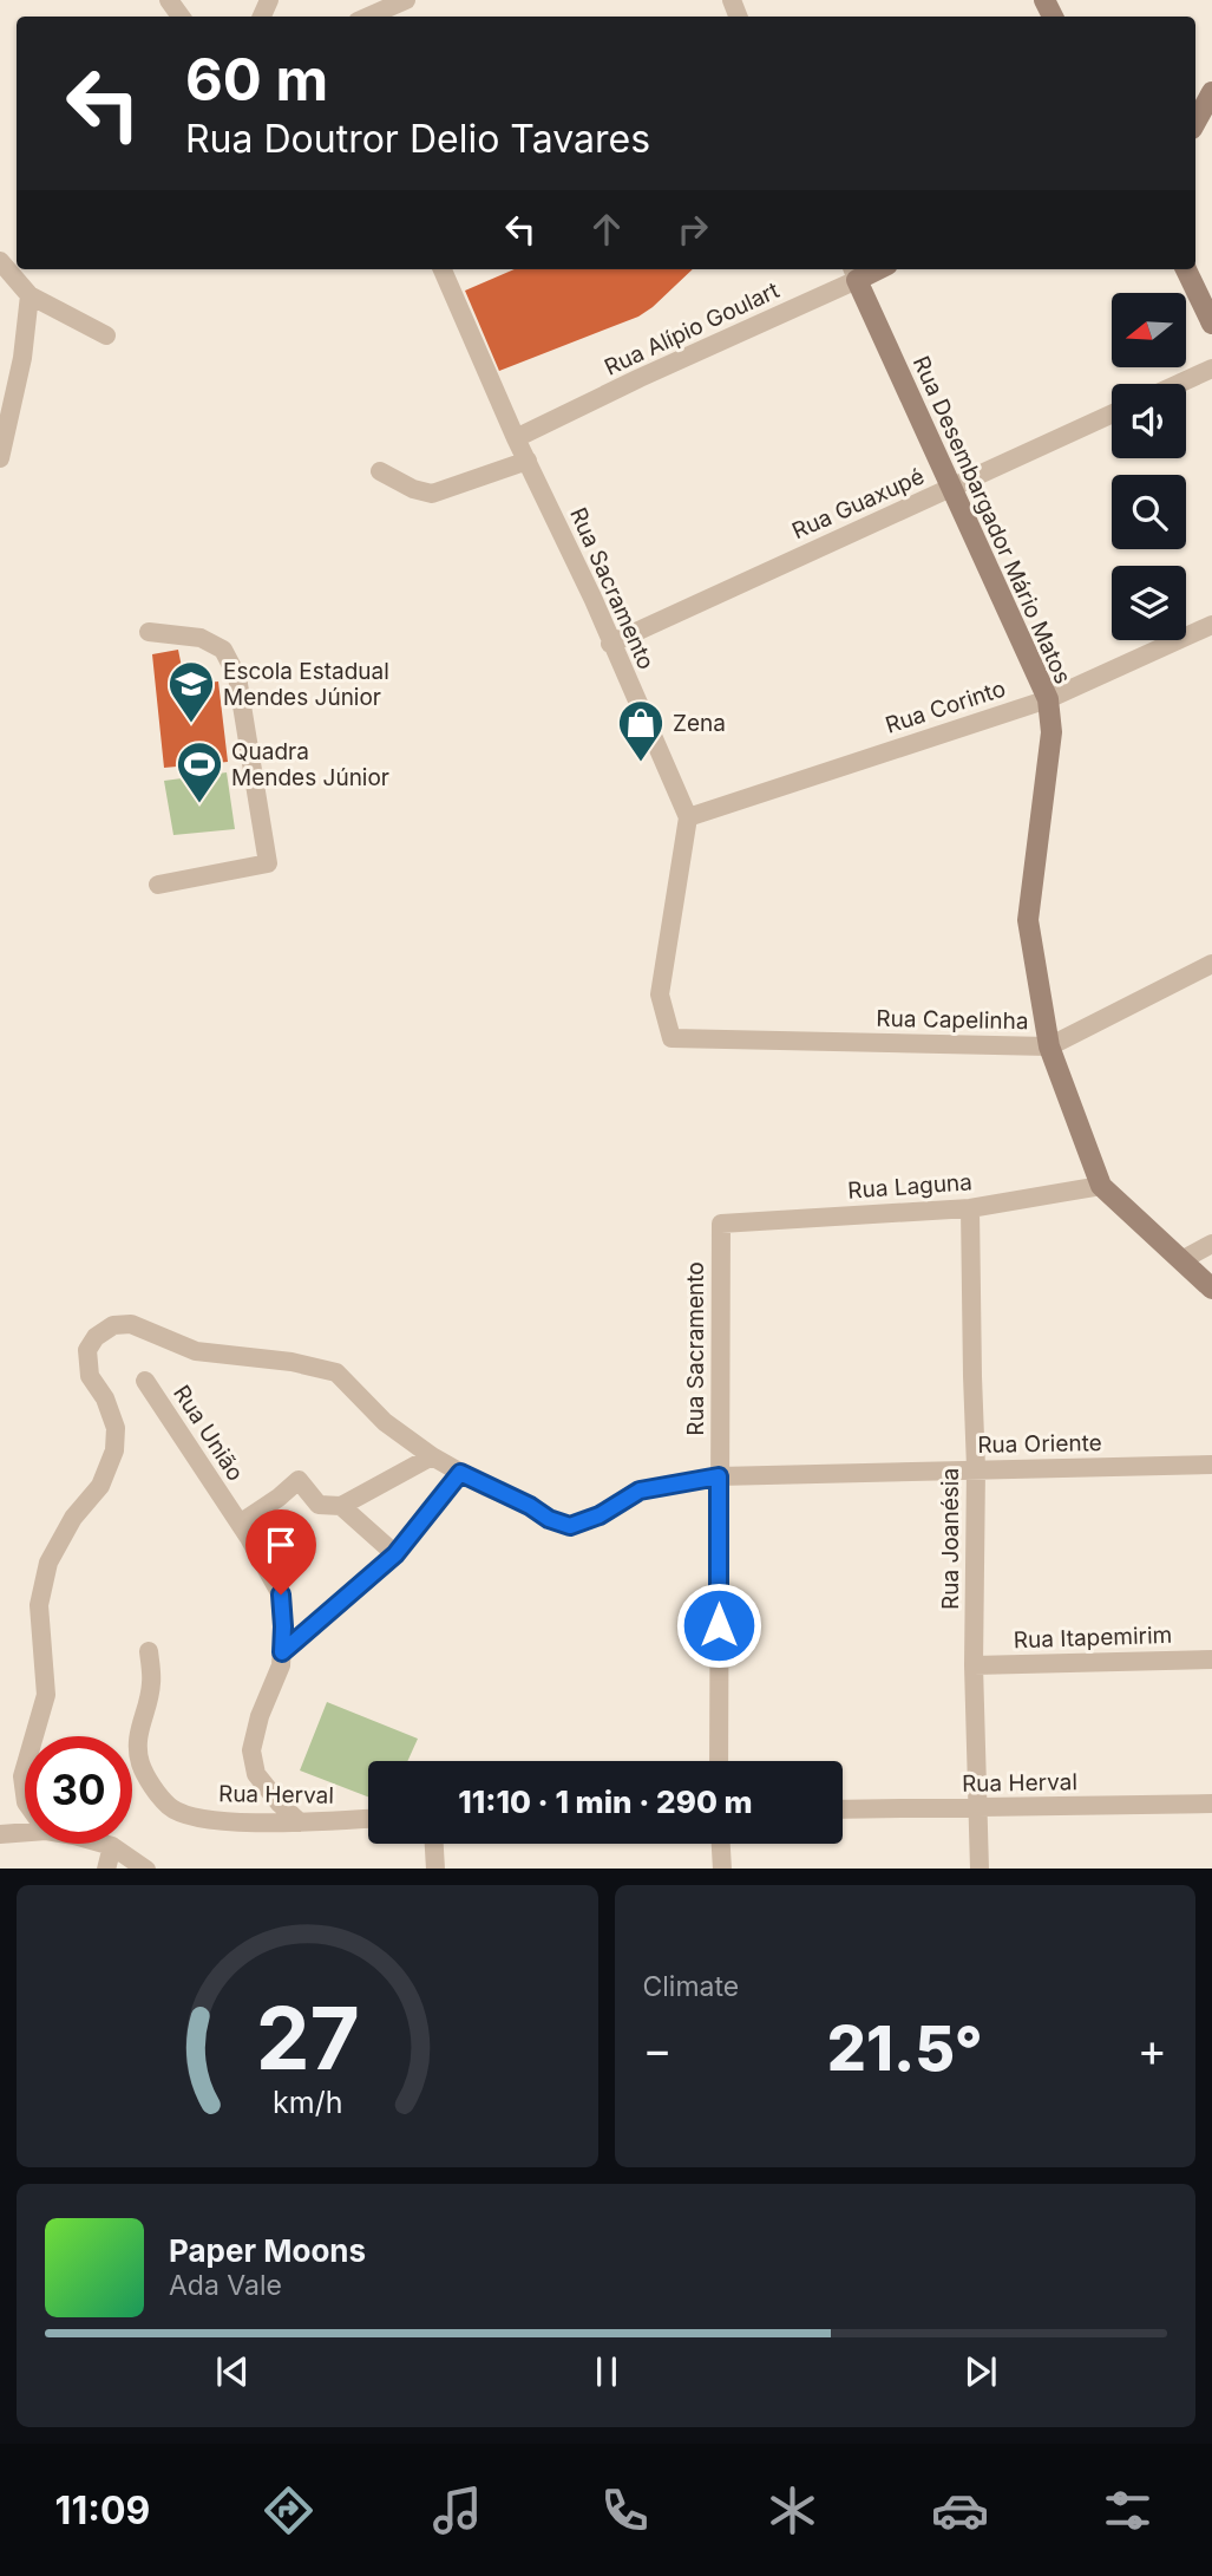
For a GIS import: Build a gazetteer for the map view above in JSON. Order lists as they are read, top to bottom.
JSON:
{
  "streets": {
    "street": [
      "Rua Alípio Goulart",
      "Rua Guaxupé",
      "Rua Desembargador Mário Matos",
      "Rua Sacramento",
      "Rua Corinto",
      "Rua Capelinha",
      "Rua Laguna",
      "Rua União",
      "Rua Oriente",
      "Rua Joanésia",
      "Rua Itapemirim",
      "Rua Herval"
    ]
  },
  "crossings": [
    ["Rua Alípio Goulart", "Rua Desembargador Mário Matos"],
    ["Rua Alípio Goulart", "Rua Sacramento"],
    ["Rua Guaxupé", "Rua Desembargador Mário Matos"],
    ["Rua Guaxupé", "Rua Sacramento"],
    ["Rua Desembargador Mário Matos", "Rua Corinto"],
    ["Rua Desembargador Mário Matos", "Rua Capelinha"],
    ["Rua Desembargador Mário Matos", "Rua Laguna"],
    ["Rua Sacramento", "Rua Corinto"],
    ["Rua Sacramento", "Rua Capelinha"],
    ["Rua Sacramento", "Rua Laguna"],
    ["Rua Sacramento", "Rua Oriente"],
    ["Rua Corinto", "Rua Capelinha"],
    ["Rua Laguna", "Rua Joanésia"],
    ["Rua União", "Rua Herval"],
    ["Rua Oriente", "Rua Joanésia"],
    ["Rua Joanésia", "Rua Itapemirim"],
    ["Rua Joanésia", "Rua Herval"]
  ],
  "places": {
    "school or university": ["Escola Estadual Mendes Júnior"],
    "shop": ["Zena"],
    "sports": ["Quadra Mendes Júnior"]
  },
  "north": "left",
  "page": {
    "turn": ["60 m", "Rua Doutror Delio Tavares"],
    "limit": "30",
    "trip": "11:10 · 1 min · 290 m",
    "tile": "Climate",
    "heat": ["−", "21.5°", "+"],
    "song": ["Paper Moons", "Ada Vale"],
    "tabs": "11:09",
    "gauge": ["27", "km/h"]
  }
}
